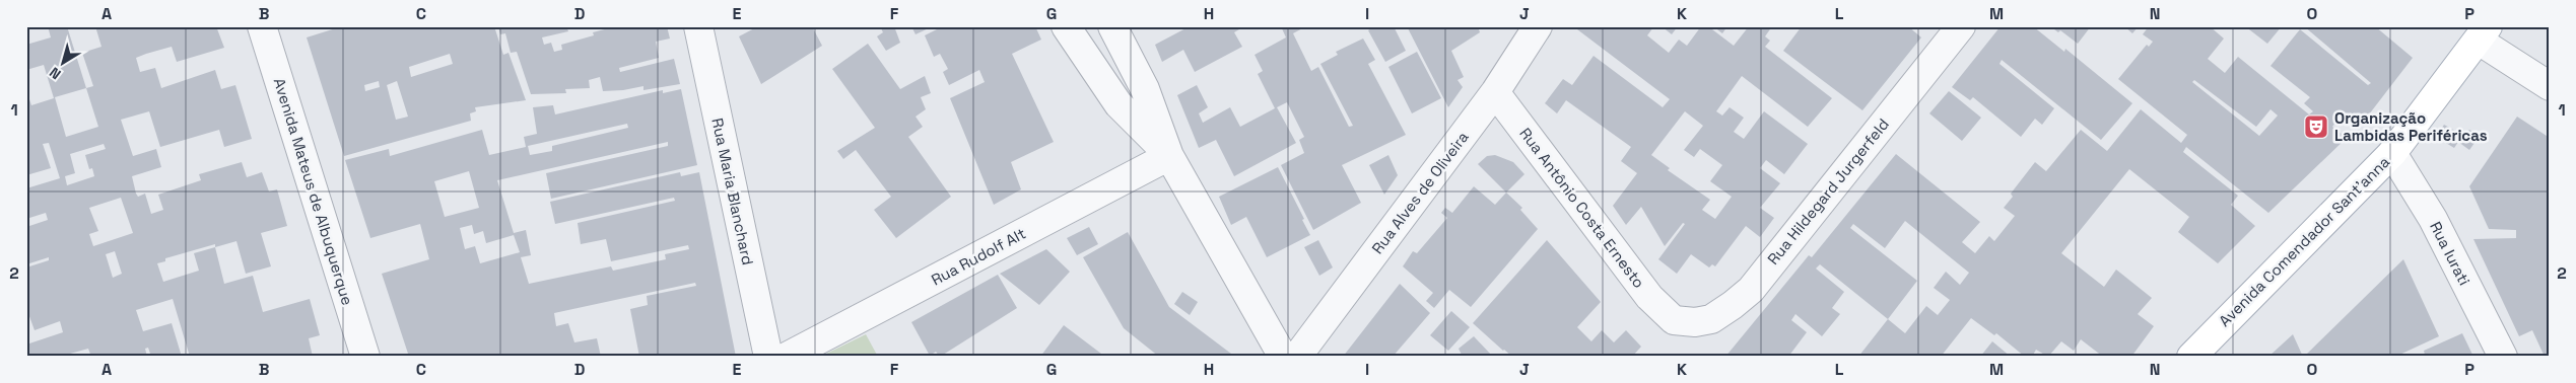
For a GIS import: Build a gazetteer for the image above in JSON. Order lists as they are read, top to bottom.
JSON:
{
  "streets": {
    "main road": ["Avenida Comendador Sant'anna"],
    "street": [
      "Avenida Mateus de Albuquerque",
      "Rua Maria Blanchard",
      "Rua Hildegard Jurgerfeld",
      "Rua Alves de Oliveira",
      "Rua Antônio Costa Ernesto",
      "Rua Iurati",
      "Rua Rudolf Alt"
    ]
  },
  "crossings": [
    ["Rua Hildegard Jurgerfeld", "Rua Antônio Costa Ernesto"],
    ["Rua Alves de Oliveira", "Rua Antônio Costa Ernesto"],
    ["Avenida Comendador Sant'anna", "Rua Iurati"]
  ],
  "places": {
    "theatre": ["Organização Lambidas Periféricas"]
  },
  "north": "bottom left",
  "grid": {
    "columns": [
      "A",
      "B",
      "C",
      "D",
      "E",
      "F",
      "G",
      "H",
      "I",
      "J",
      "K",
      "L",
      "M",
      "N",
      "O",
      "P"
    ],
    "rows": ["1", "2"]
  }
}
